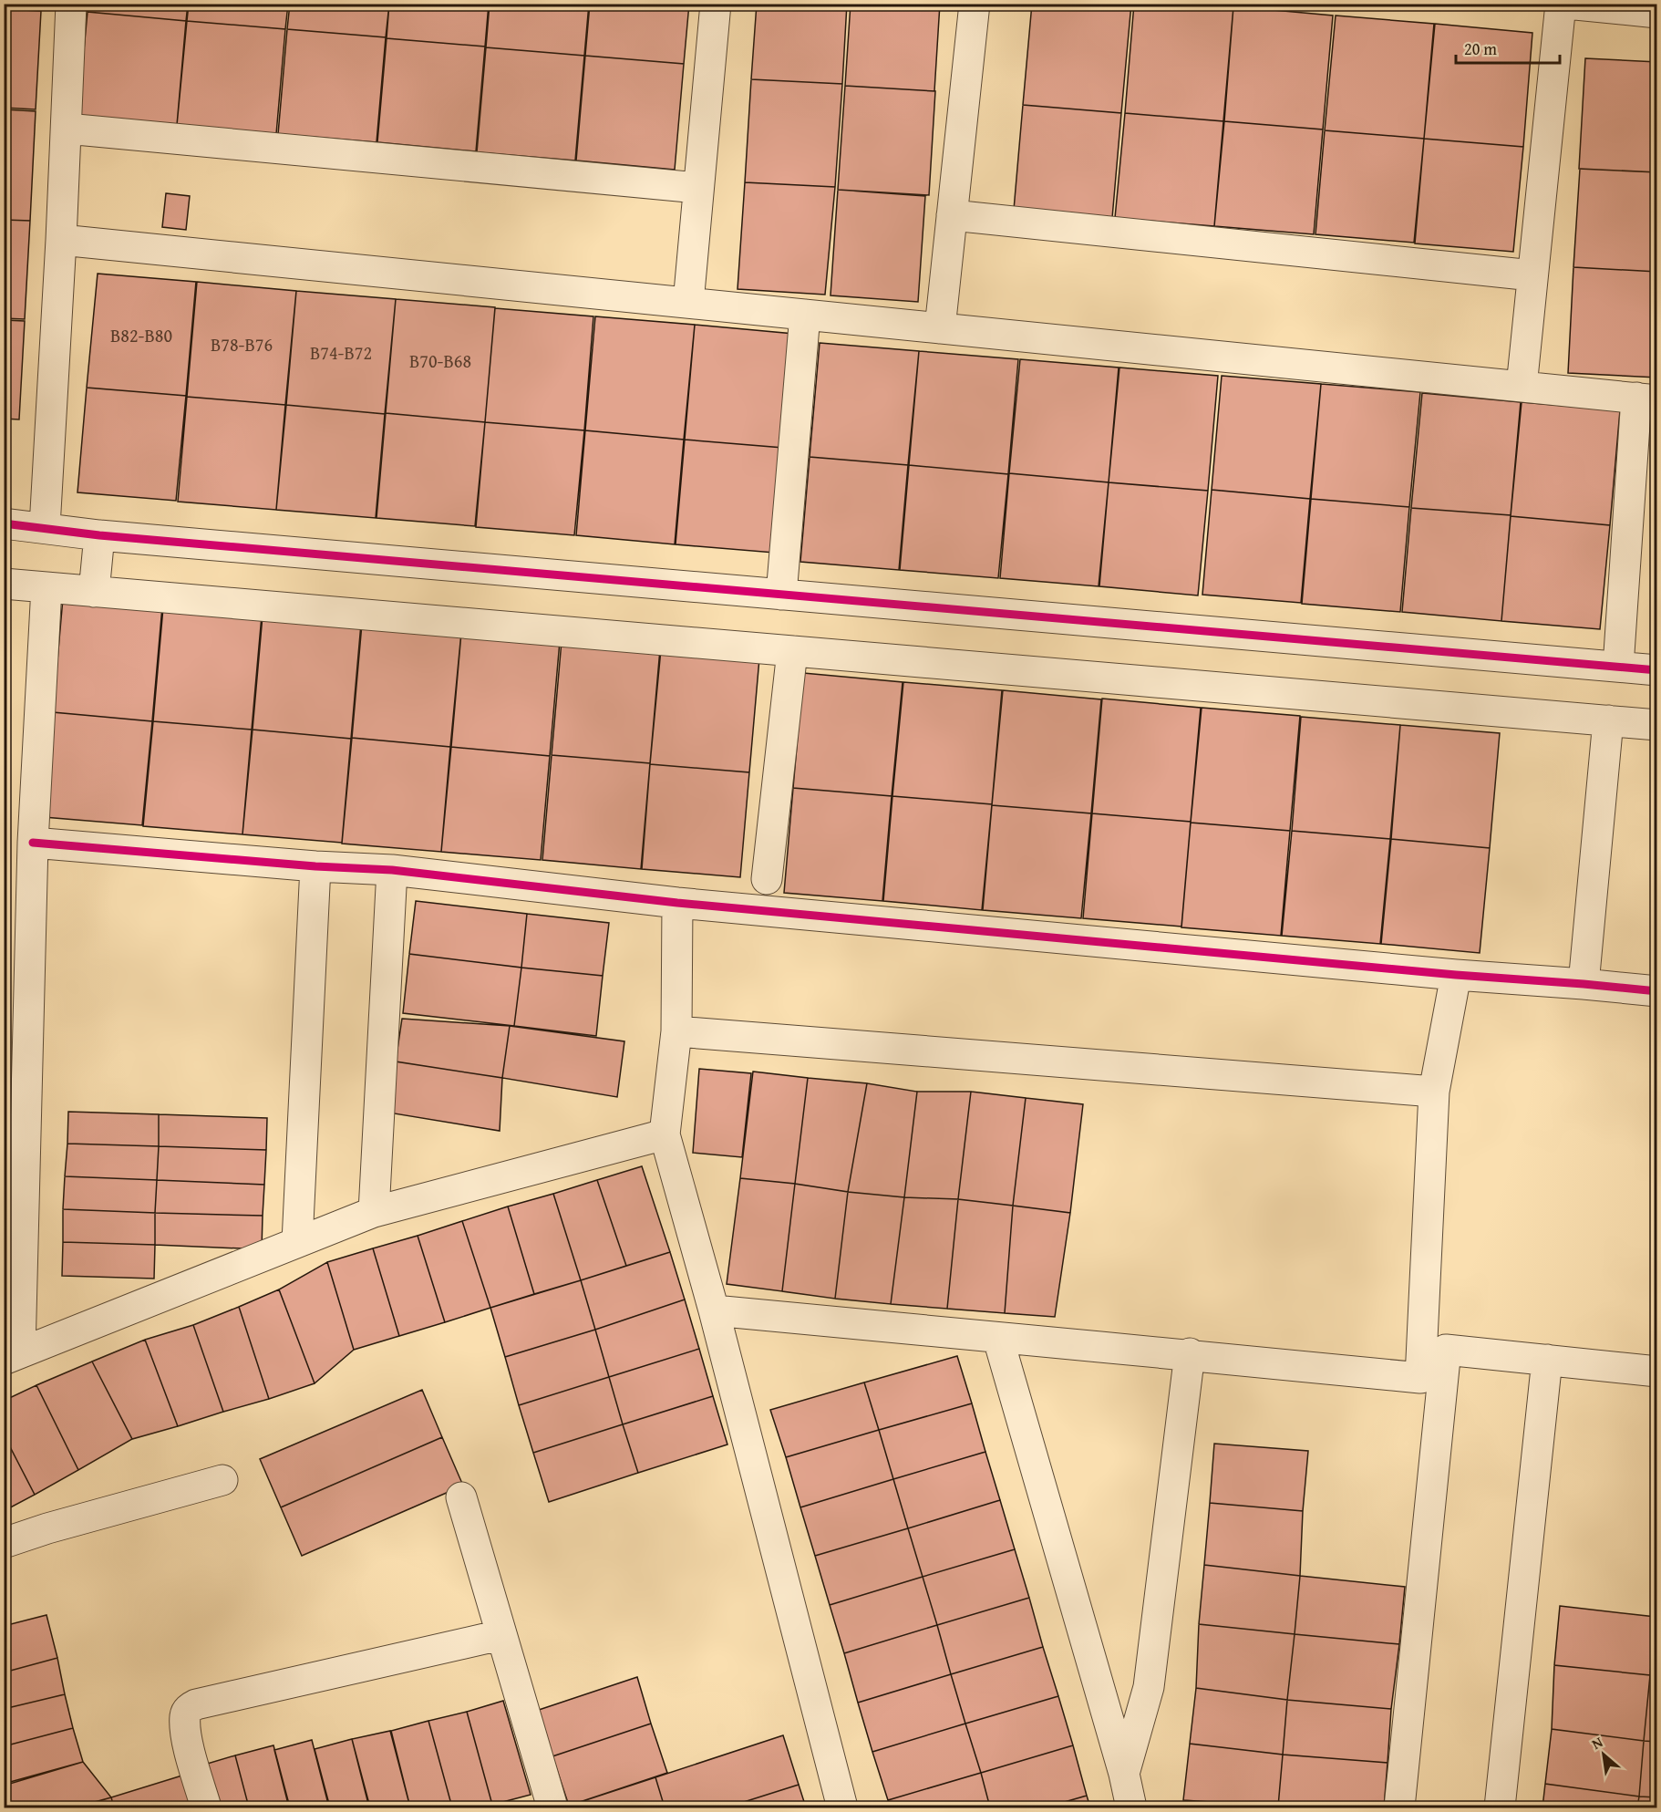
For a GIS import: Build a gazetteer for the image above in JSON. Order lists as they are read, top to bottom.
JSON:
{
  "house_numbers": [
    "B82-B80",
    "B78-B76",
    "B74-B72",
    "B70-B68"
  ],
  "scale_bar": "20 m",
  "north": "top left"
}
